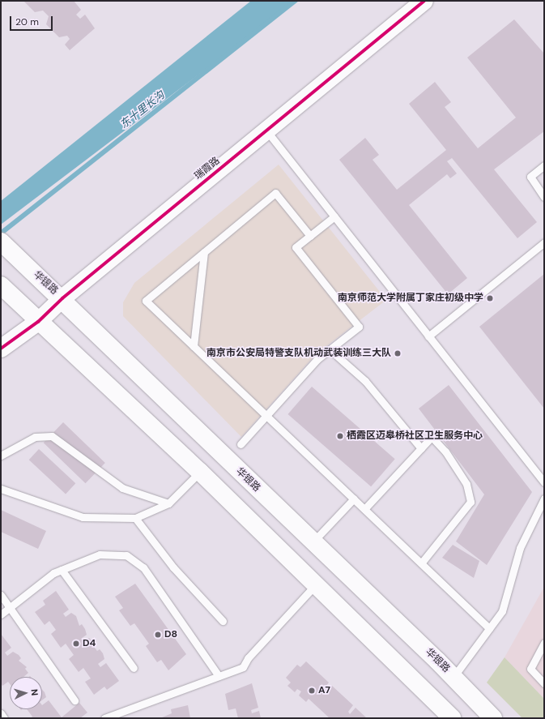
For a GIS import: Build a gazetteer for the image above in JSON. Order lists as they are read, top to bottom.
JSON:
{
  "streets": {
    "main road": ["瑞霞路", "华银路"]
  },
  "crossings": [
    ["瑞霞路", "华银路"]
  ],
  "water": ["东十里长沟"],
  "places": [
    "南京师范大学附属丁家庄初级中学",
    "南京市公安局特警支队机动武装训练三大队",
    "栖霞区迈皋桥社区卫生服务中心",
    "D8",
    "D4",
    "A7"
  ],
  "scale_bar": "20 m",
  "north": "right"
}
